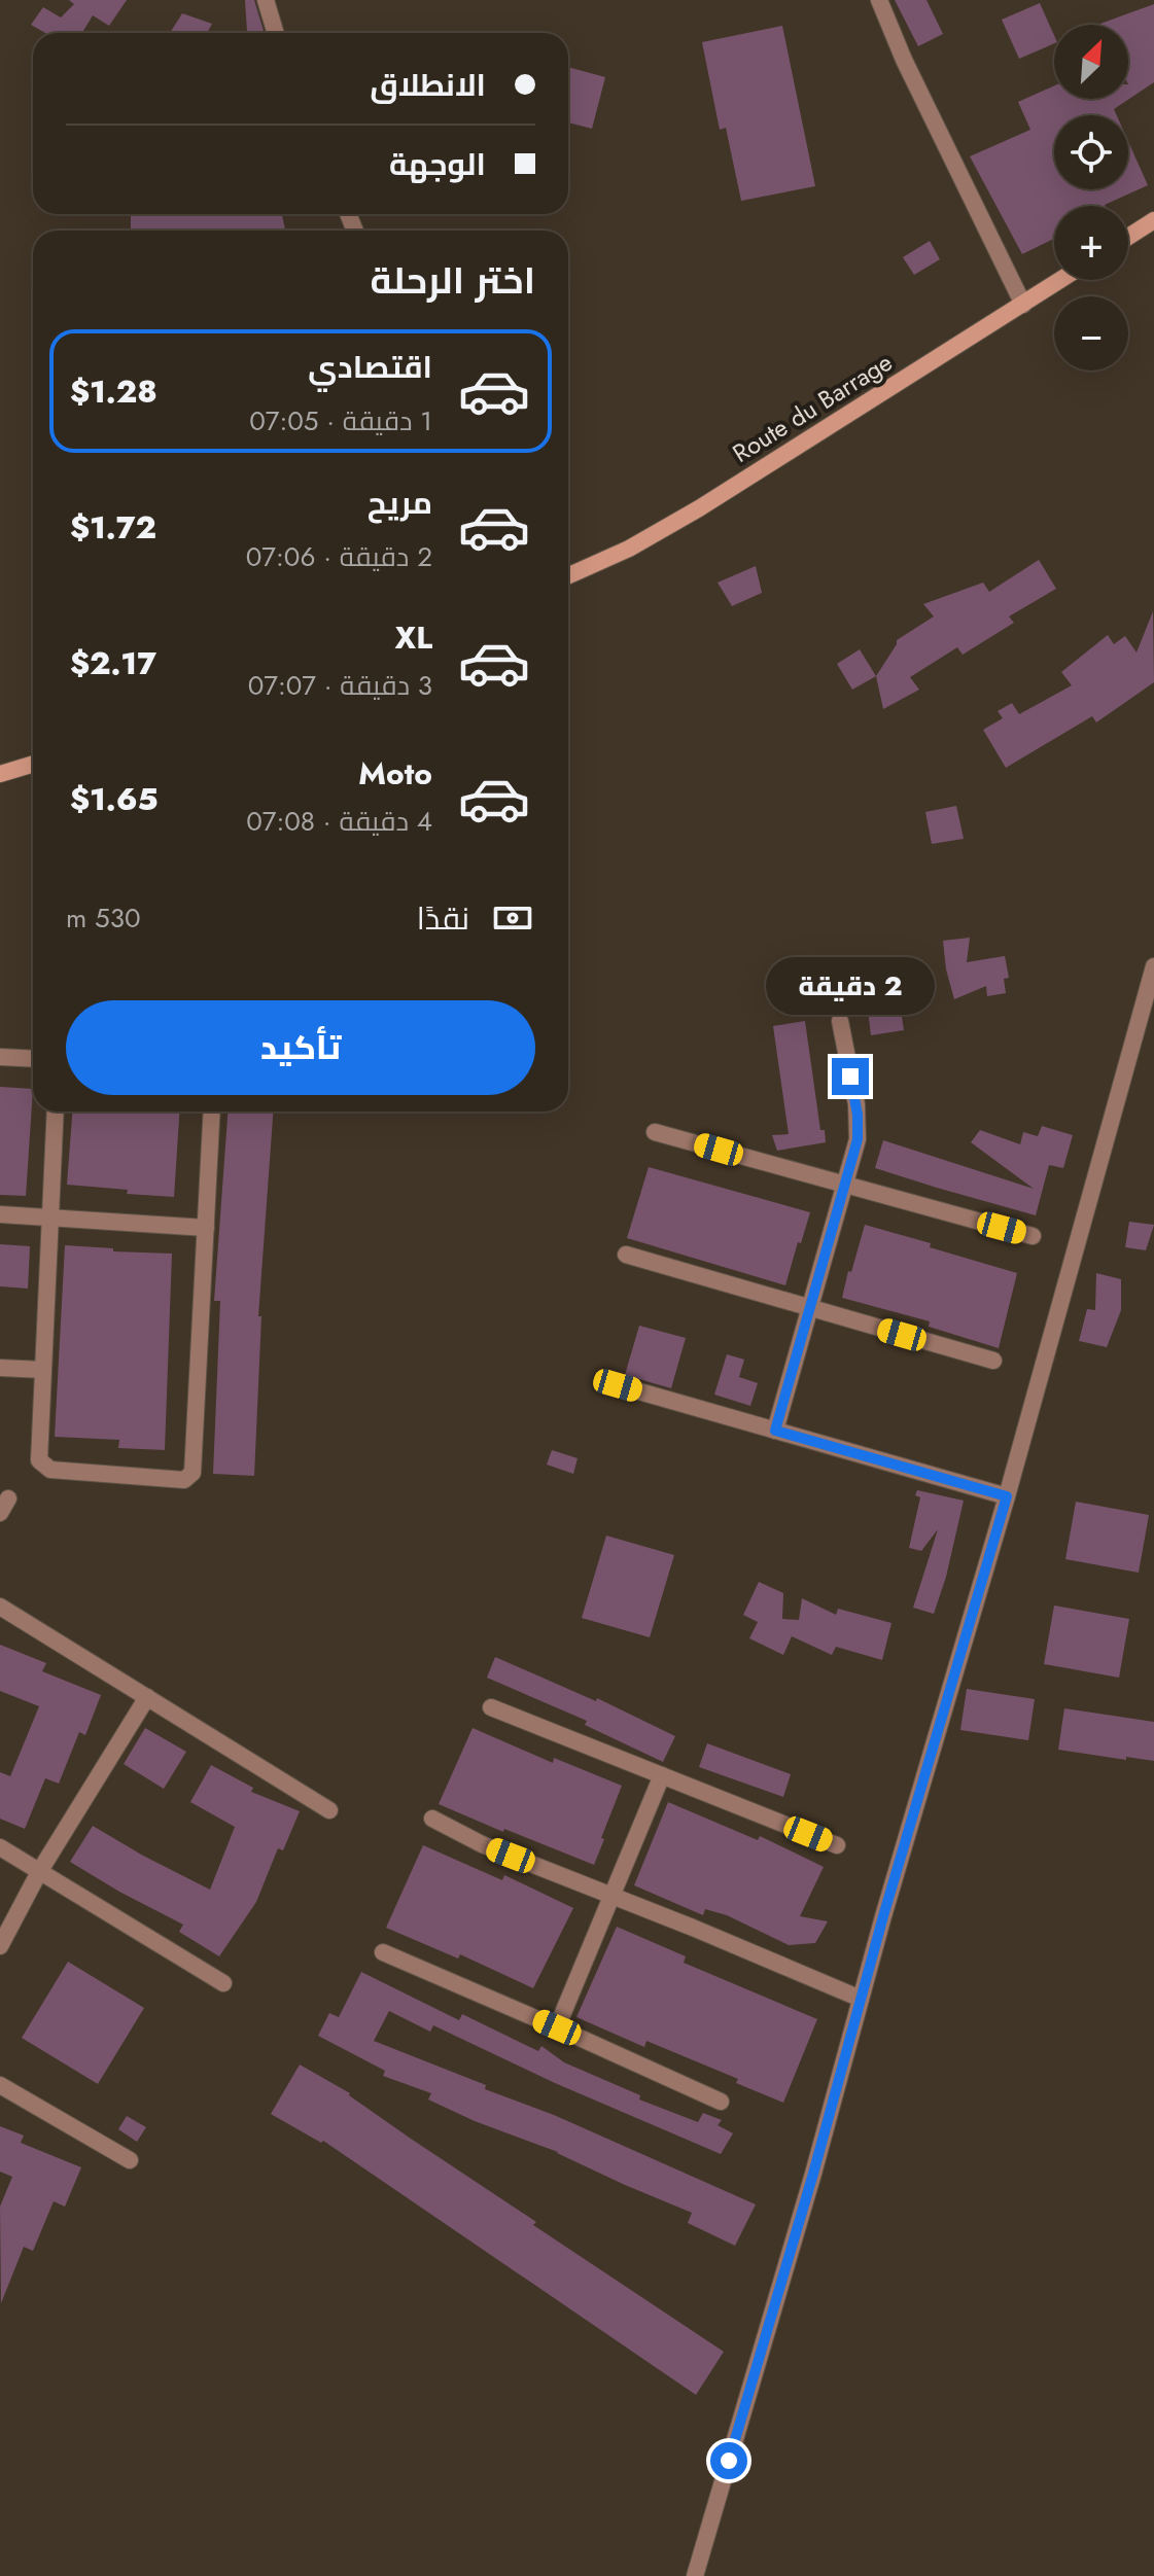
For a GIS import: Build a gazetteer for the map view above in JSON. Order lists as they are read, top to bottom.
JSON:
{
  "streets": {
    "main road": ["Route du Barrage"]
  },
  "north": "top right",
  "page": {
    "map_buttons": ["+", "−"],
    "banner": ["الانطلاق", "الوجهة"],
    "heading": "اختر الرحلة",
    "list": [
      {
        "name": "اقتصادي",
        "note": "1 دقيقة · 07:05",
        "value": "$1.28"
      },
      {
        "name": "مريح",
        "note": "2 دقيقة · 07:06",
        "value": "$1.72"
      },
      {
        "name": "XL",
        "note": "3 دقيقة · 07:07",
        "value": "$2.17"
      },
      {
        "name": "Moto",
        "note": "4 دقيقة · 07:08",
        "value": "$1.65"
      }
    ],
    "pay": ["نقدًا", "530 m"],
    "bubble": "2 دقيقة",
    "buttons": "تأكيد"
  }
}
